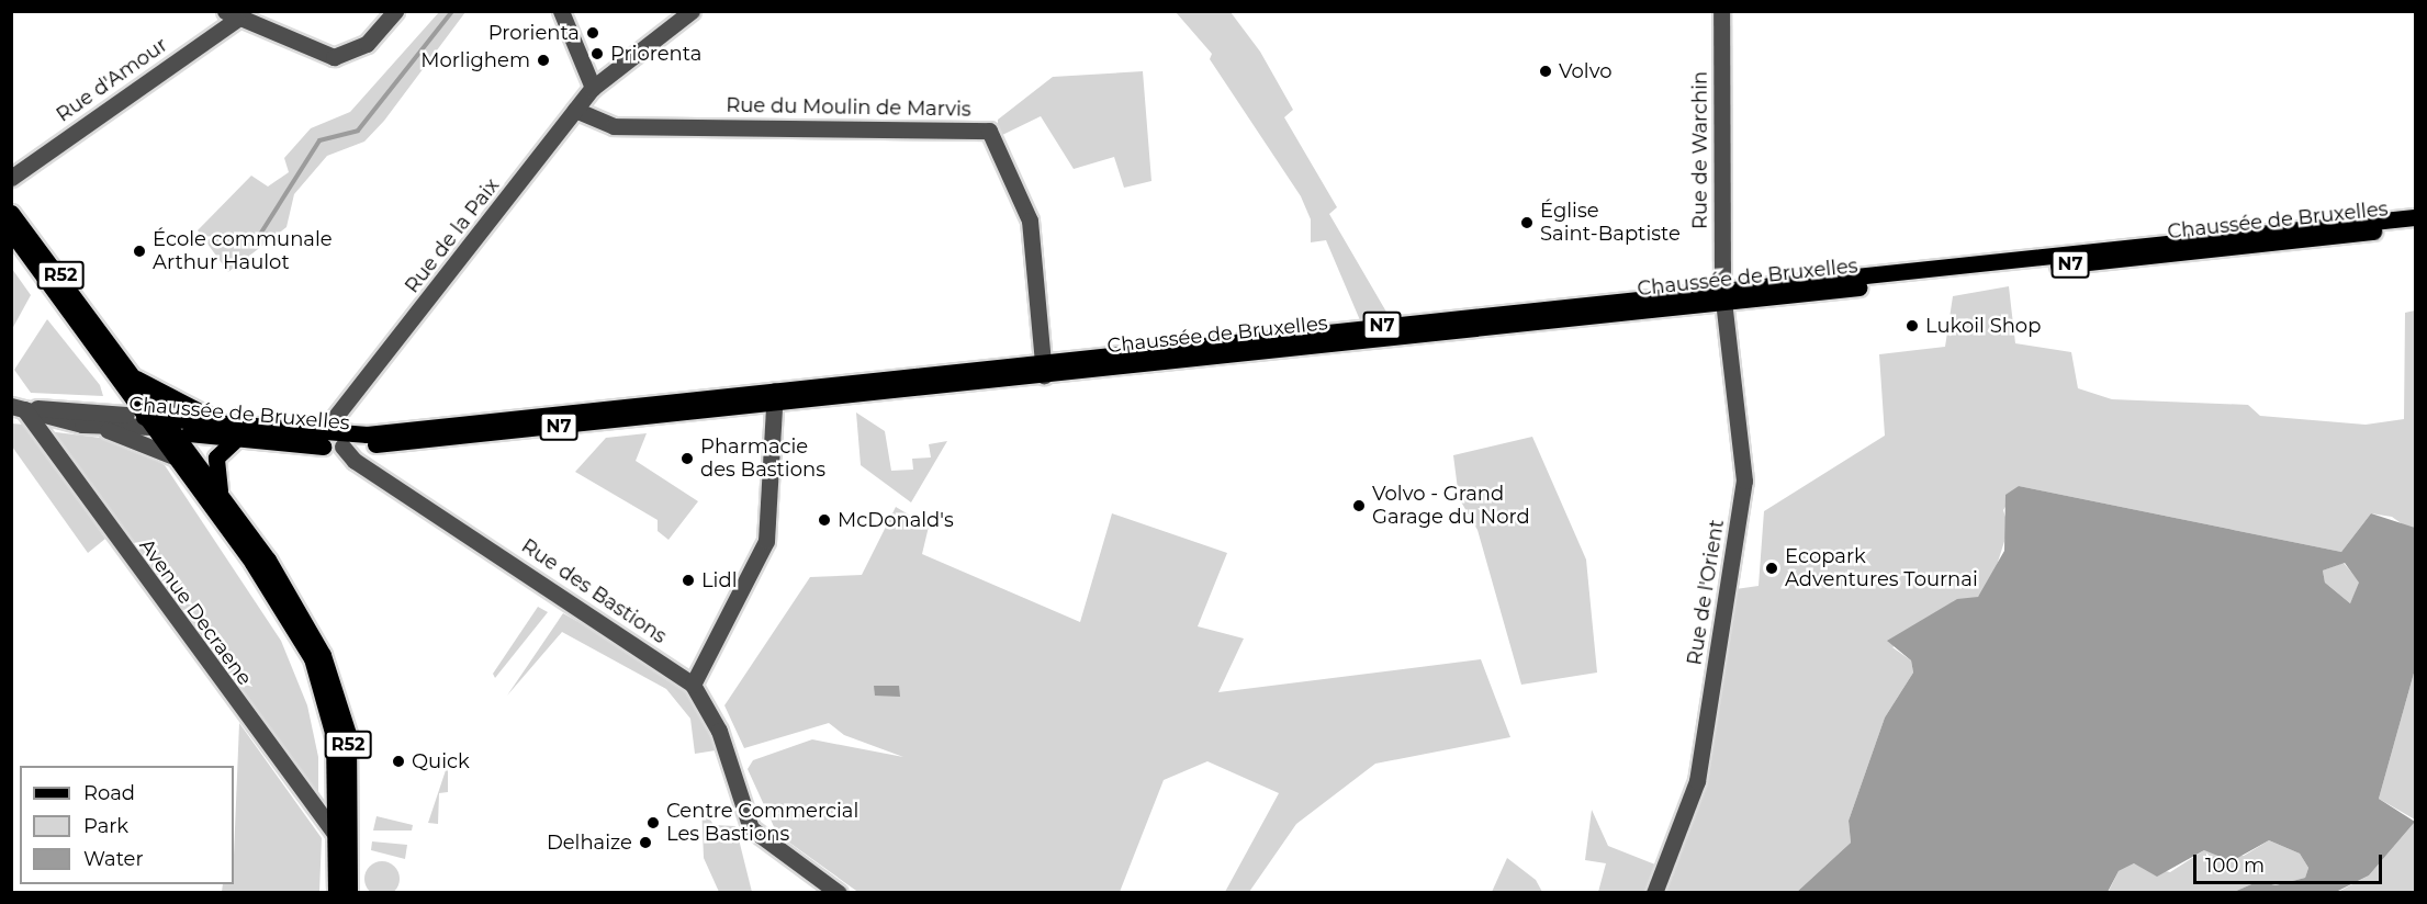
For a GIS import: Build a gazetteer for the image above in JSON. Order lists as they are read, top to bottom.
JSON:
{
  "streets": {
    "main road": ["Chaussée de Bruxelles", "N7", "R52"],
    "street": [
      "Rue d'Amour",
      "Rue du Moulin de Marvis",
      "Rue de Warchin",
      "Rue de la Paix",
      "Rue des Bastions",
      "Rue de l'Orient",
      "Avenue Decraene"
    ]
  },
  "crossings": [
    ["Rue du Moulin de Marvis", "Chaussée de Bruxelles"],
    ["Rue du Moulin de Marvis", "Rue de la Paix"],
    ["Rue de Warchin", "Chaussée de Bruxelles"],
    ["Rue de Warchin", "Rue de l'Orient"],
    ["Chaussée de Bruxelles", "Rue de la Paix"],
    ["Chaussée de Bruxelles", "R52"],
    ["Chaussée de Bruxelles", "Rue des Bastions"],
    ["Chaussée de Bruxelles", "Rue de l'Orient"],
    ["Chaussée de Bruxelles", "Avenue Decraene"],
    ["R52", "Avenue Decraene"]
  ],
  "places": [
    "Prorienta",
    "Priorenta",
    "Morlighem",
    "Volvo",
    "Église Saint-Baptiste",
    "École communale Arthur Haulot",
    "Lukoil Shop",
    "Pharmacie des Bastions",
    "Volvo - Grand Garage du Nord",
    "McDonald's",
    "Ecopark Adventures Tournai",
    "Lidl",
    "Quick",
    "Centre Commercial Les Bastions",
    "Delhaize"
  ],
  "legend": ["Road", "Park", "Water"],
  "scale_bar": "100 m"
}
